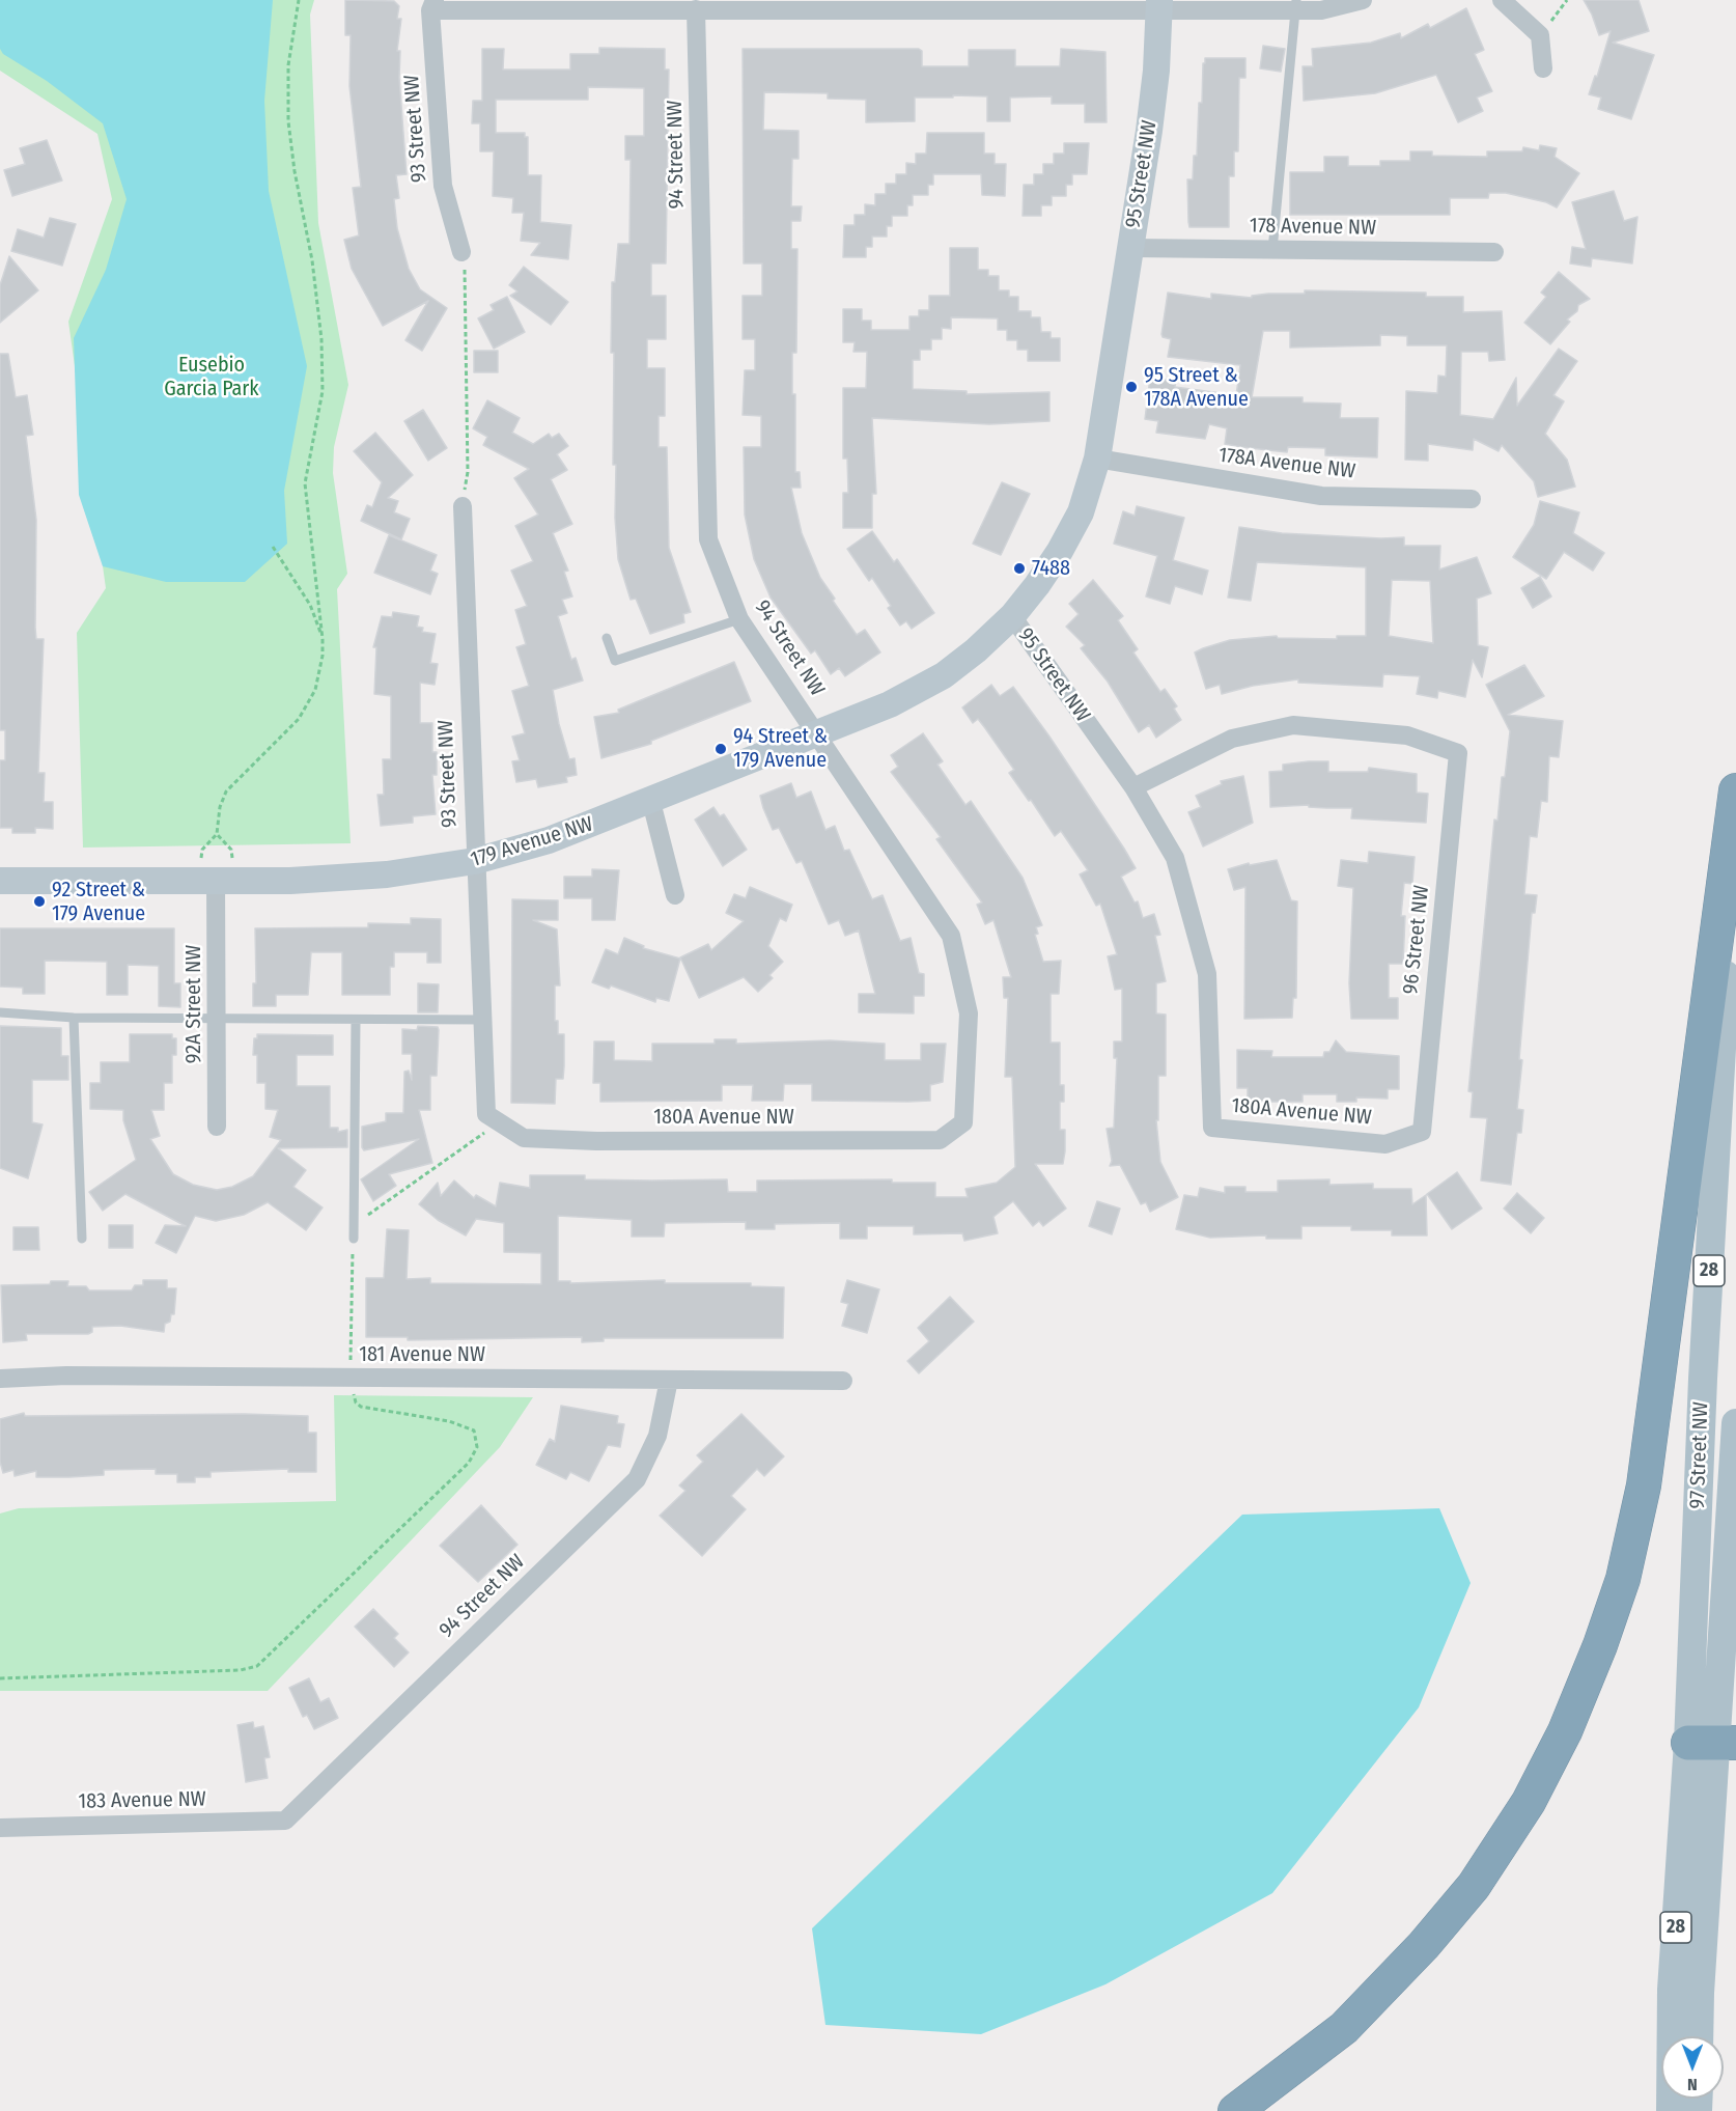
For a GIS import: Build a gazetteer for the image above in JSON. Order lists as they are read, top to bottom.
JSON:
{
  "streets": {
    "main road": ["28", "97 Street NW"],
    "street": [
      "93 Street NW",
      "94 Street NW",
      "95 Street NW",
      "178 Avenue NW",
      "178A Avenue NW",
      "179 Avenue NW",
      "96 Street NW",
      "92A Street NW",
      "180A Avenue NW",
      "181 Avenue NW",
      "183 Avenue NW"
    ]
  },
  "crossings": [
    ["93 Street NW", "179 Avenue NW"],
    ["93 Street NW", "180A Avenue NW"],
    ["94 Street NW", "179 Avenue NW"],
    ["94 Street NW", "180A Avenue NW"],
    ["94 Street NW", "181 Avenue NW"],
    ["94 Street NW", "183 Avenue NW"],
    ["95 Street NW", "178 Avenue NW"],
    ["95 Street NW", "178A Avenue NW"],
    ["95 Street NW", "179 Avenue NW"],
    ["95 Street NW", "96 Street NW"],
    ["95 Street NW", "180A Avenue NW"],
    ["179 Avenue NW", "92A Street NW"],
    ["96 Street NW", "180A Avenue NW"]
  ],
  "parks": ["Eusebio Garcia Park"],
  "places": [
    "95 Street & 178A Avenue",
    "7488",
    "94 Street & 179 Avenue",
    "92 Street & 179 Avenue"
  ],
  "north": "bottom"
}
